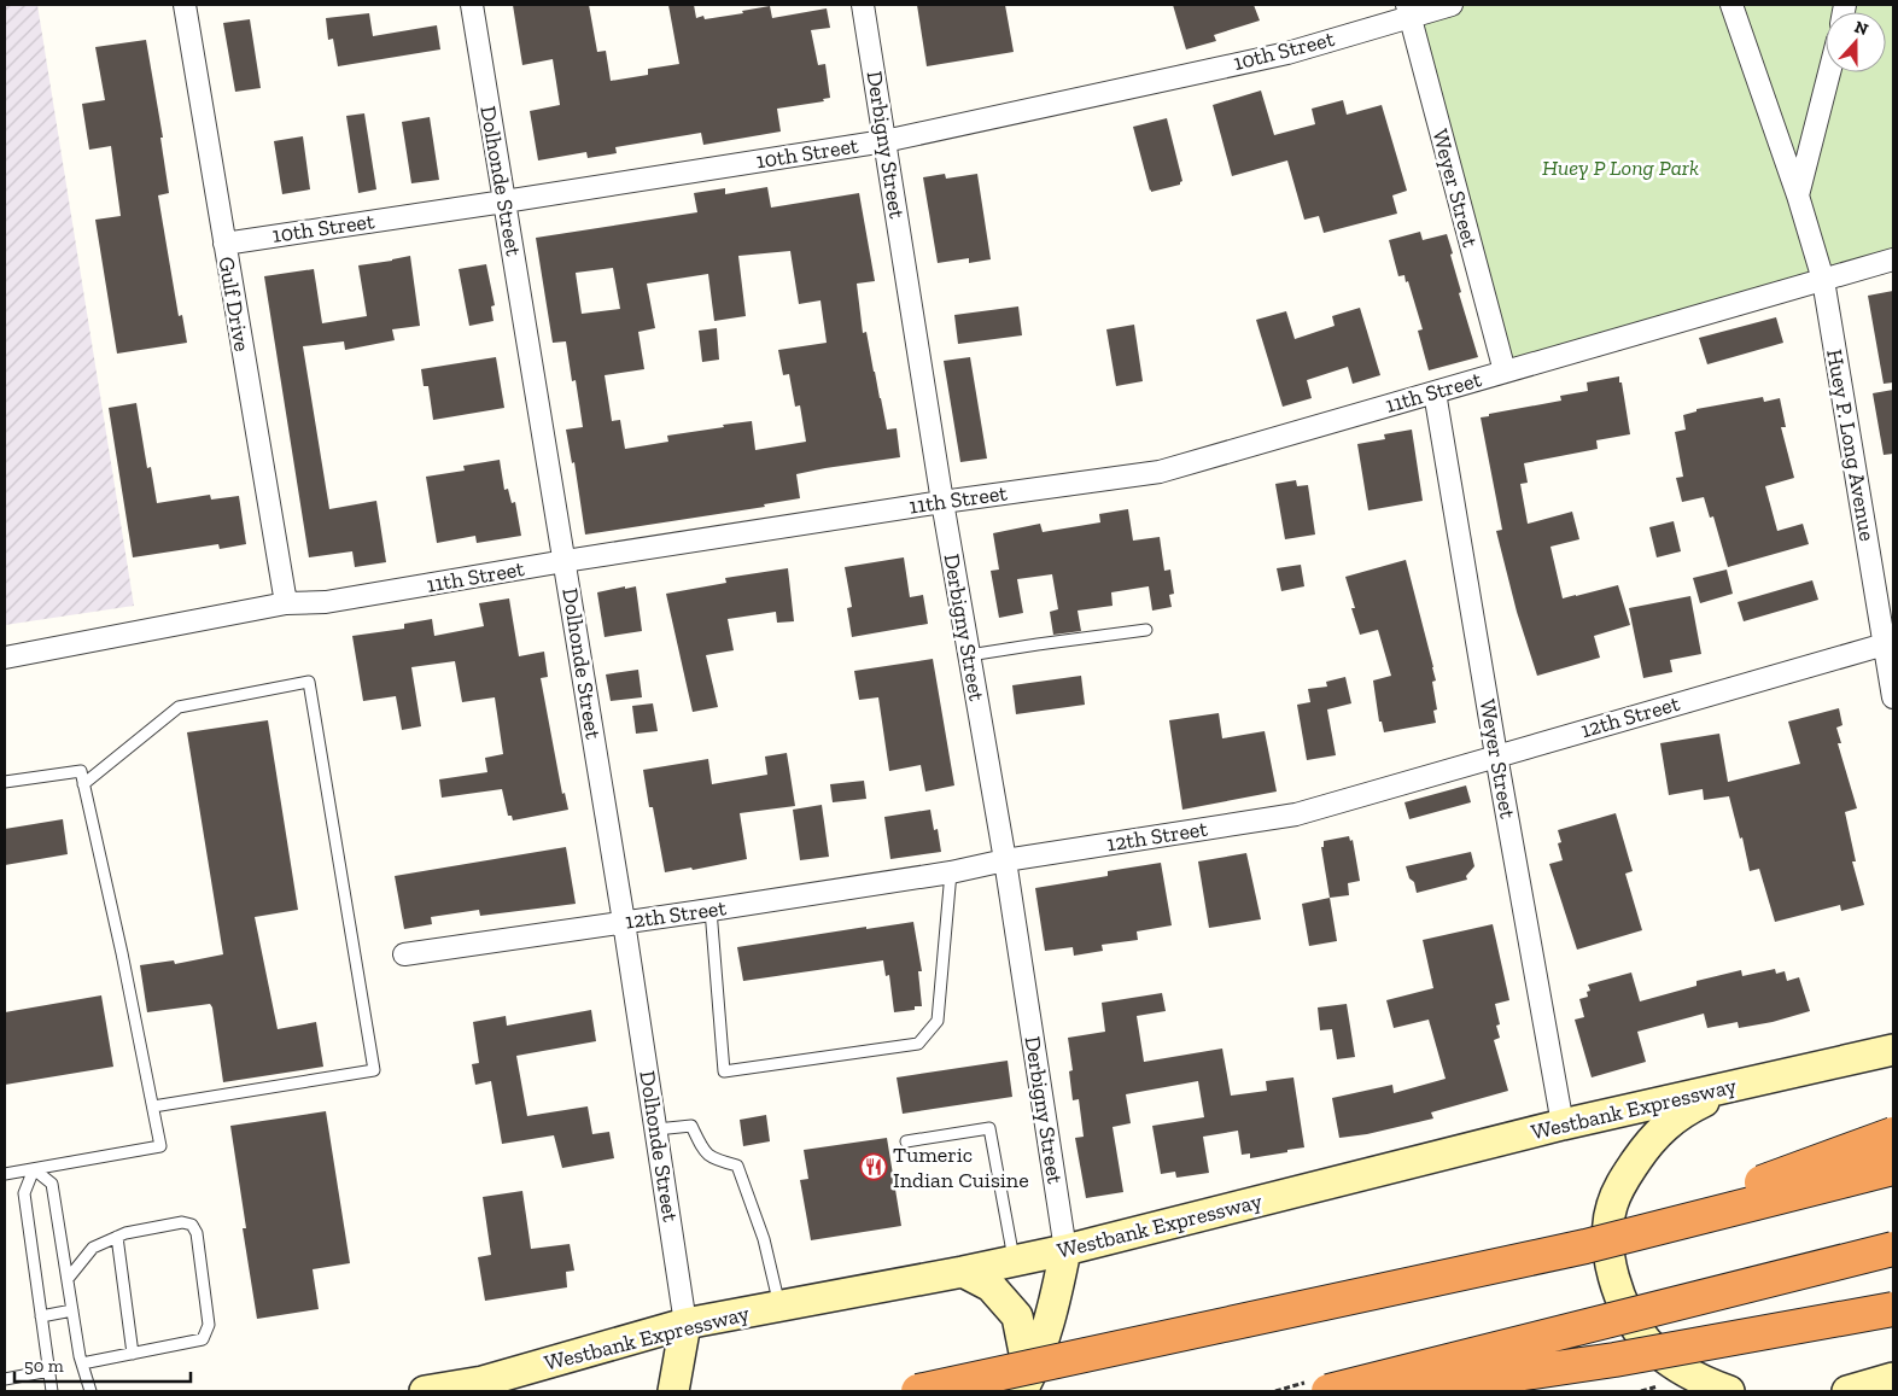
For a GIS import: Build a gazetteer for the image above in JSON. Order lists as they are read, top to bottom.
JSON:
{
  "streets": {
    "main road": ["Westbank Expressway"],
    "street": [
      "10th Street",
      "Derbigny Street",
      "Dolhonde Street",
      "Weyer Street",
      "Gulf Drive",
      "11th Street",
      "Huey P. Long Avenue",
      "12th Street"
    ]
  },
  "crossings": [
    ["10th Street", "Derbigny Street"],
    ["10th Street", "Dolhonde Street"],
    ["10th Street", "Weyer Street"],
    ["10th Street", "Gulf Drive"],
    ["Derbigny Street", "11th Street"],
    ["Derbigny Street", "12th Street"],
    ["Derbigny Street", "Westbank Expressway"],
    ["Dolhonde Street", "11th Street"],
    ["Dolhonde Street", "12th Street"],
    ["Dolhonde Street", "Westbank Expressway"],
    ["Weyer Street", "11th Street"],
    ["Weyer Street", "12th Street"],
    ["Weyer Street", "Westbank Expressway"],
    ["Gulf Drive", "11th Street"],
    ["11th Street", "Huey P. Long Avenue"],
    ["Huey P. Long Avenue", "12th Street"]
  ],
  "parks": ["Huey P Long Park"],
  "places": {
    "restaurant": ["Tumeric Indian Cuisine"]
  },
  "scale_bar": "50 m",
  "north": "top"
}
